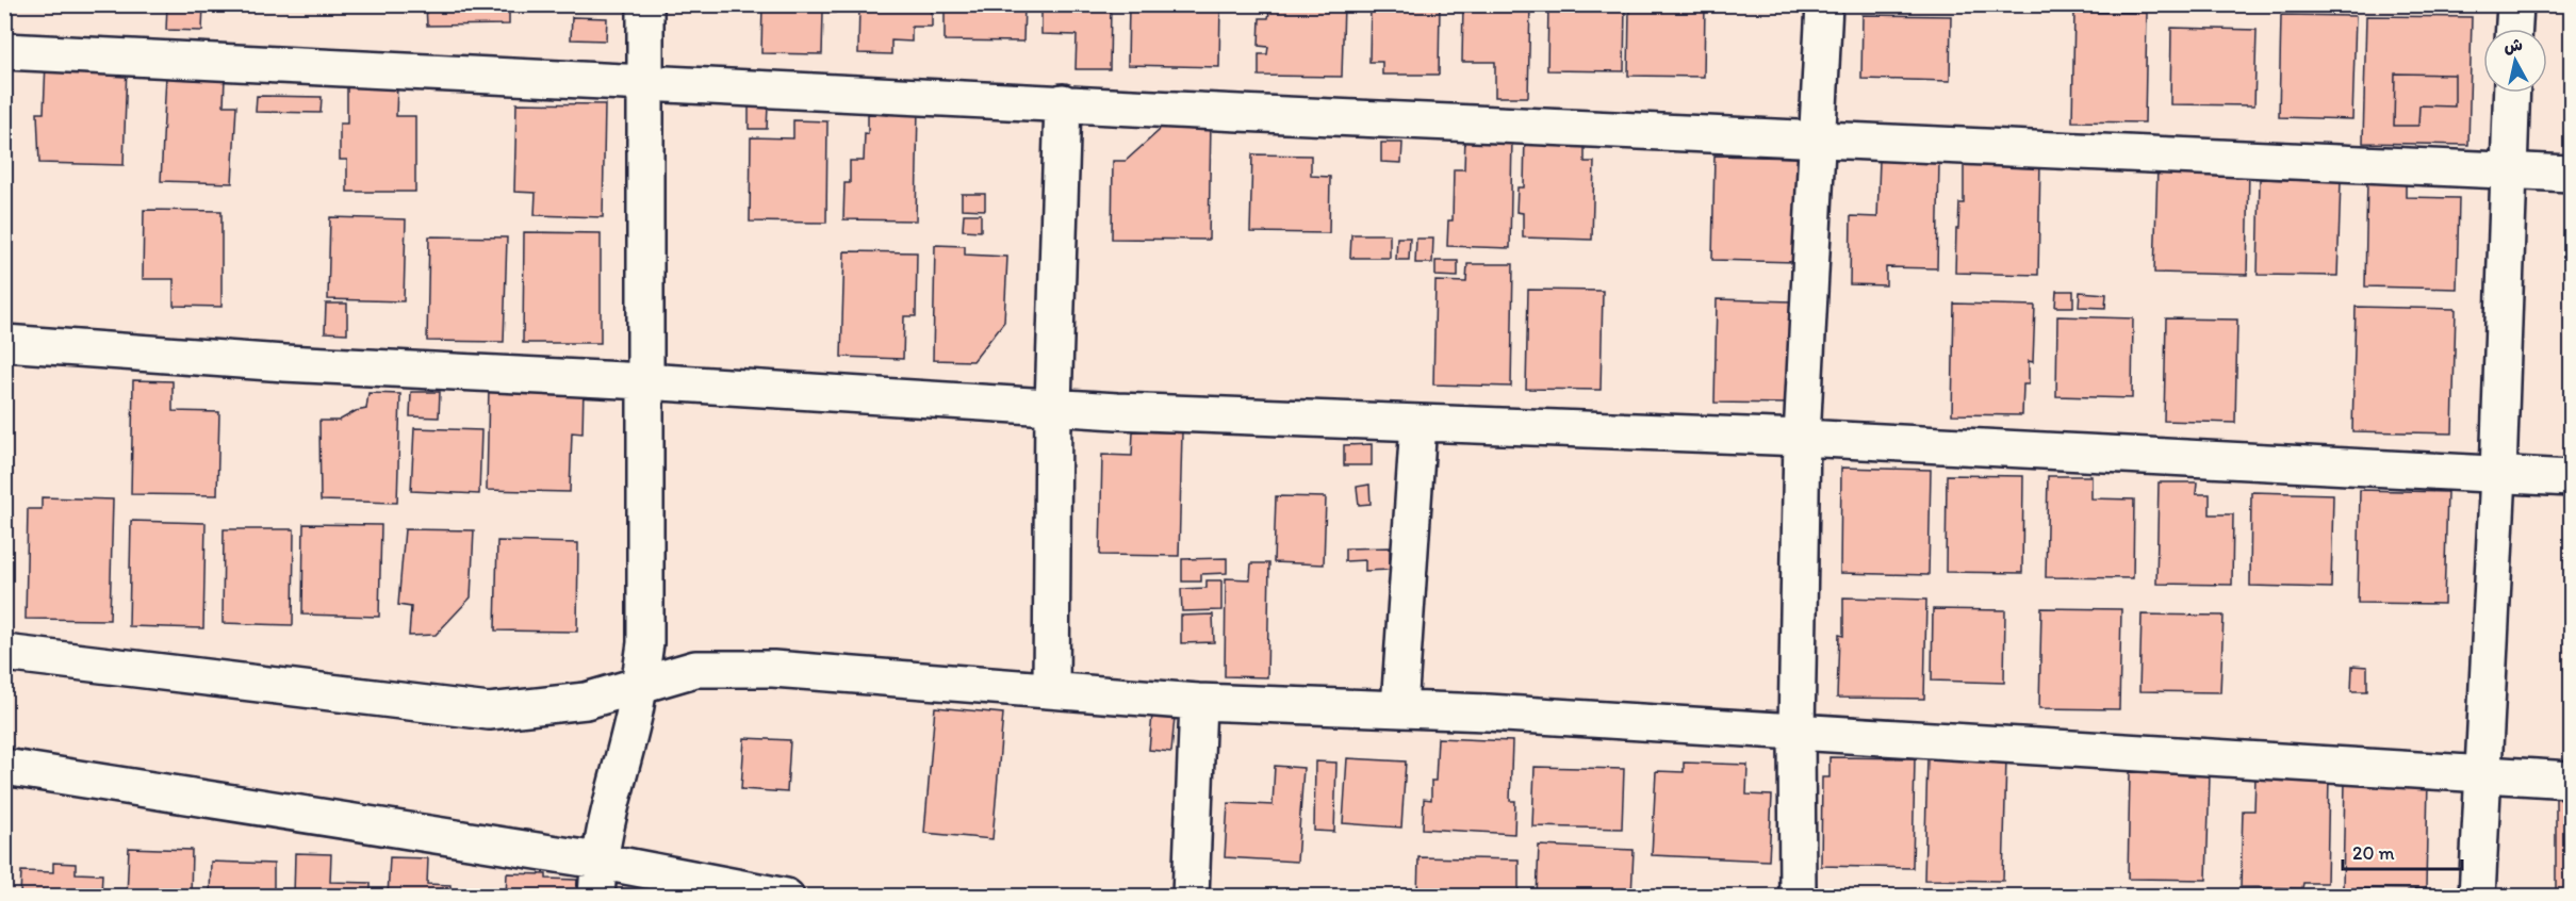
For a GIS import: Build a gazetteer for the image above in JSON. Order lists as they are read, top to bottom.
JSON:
{
  "scale_bar": "20 m",
  "north": "top"
}
